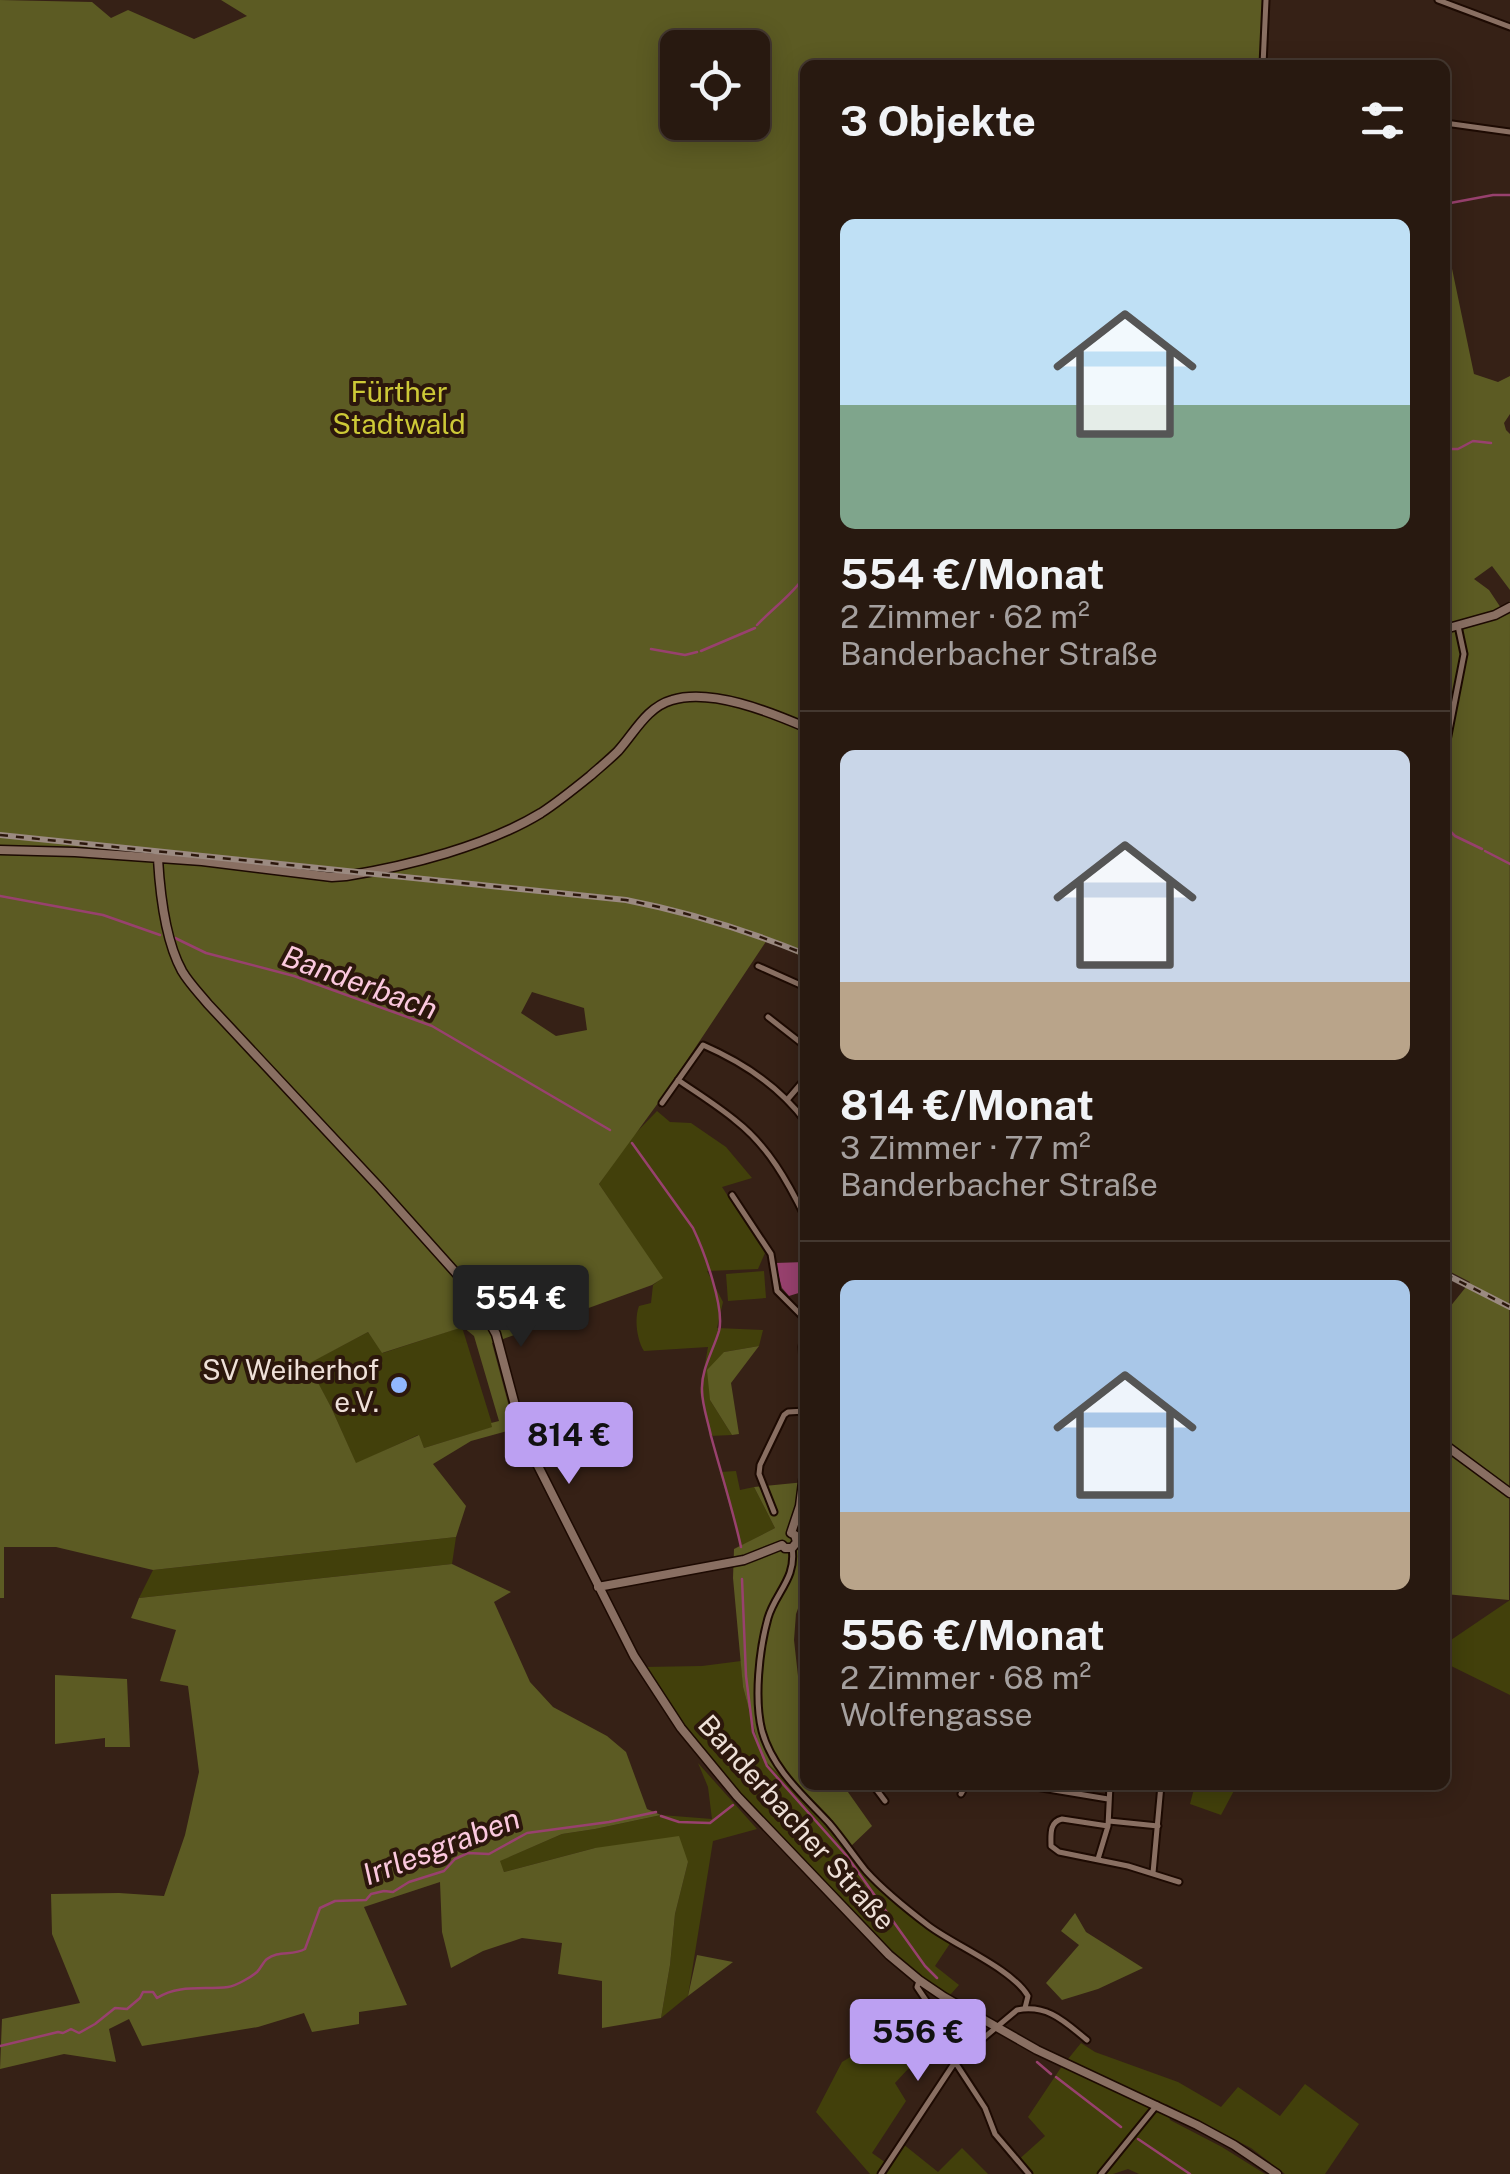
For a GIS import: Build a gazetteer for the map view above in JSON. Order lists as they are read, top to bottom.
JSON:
{
  "streets": {
    "street": ["Banderbacher Straße"]
  },
  "water": ["Banderbach", "Irrlesgraben"],
  "parks": ["Fürther Stadtwald"],
  "places": ["SV Weiherhof e.V."],
  "page": {
    "heading": "3 Objekte",
    "list": [
      {
        "name": "554 €/Monat",
        "note": "2 Zimmer · 62 m² · Banderbacher Straße"
      },
      {
        "name": "814 €/Monat",
        "note": "3 Zimmer · 77 m² · Banderbacher Straße"
      },
      {
        "name": "556 €/Monat",
        "note": "2 Zimmer · 68 m² · Wolfengasse"
      }
    ],
    "price": ["554 €", "814 €", "556 €"]
  }
}
